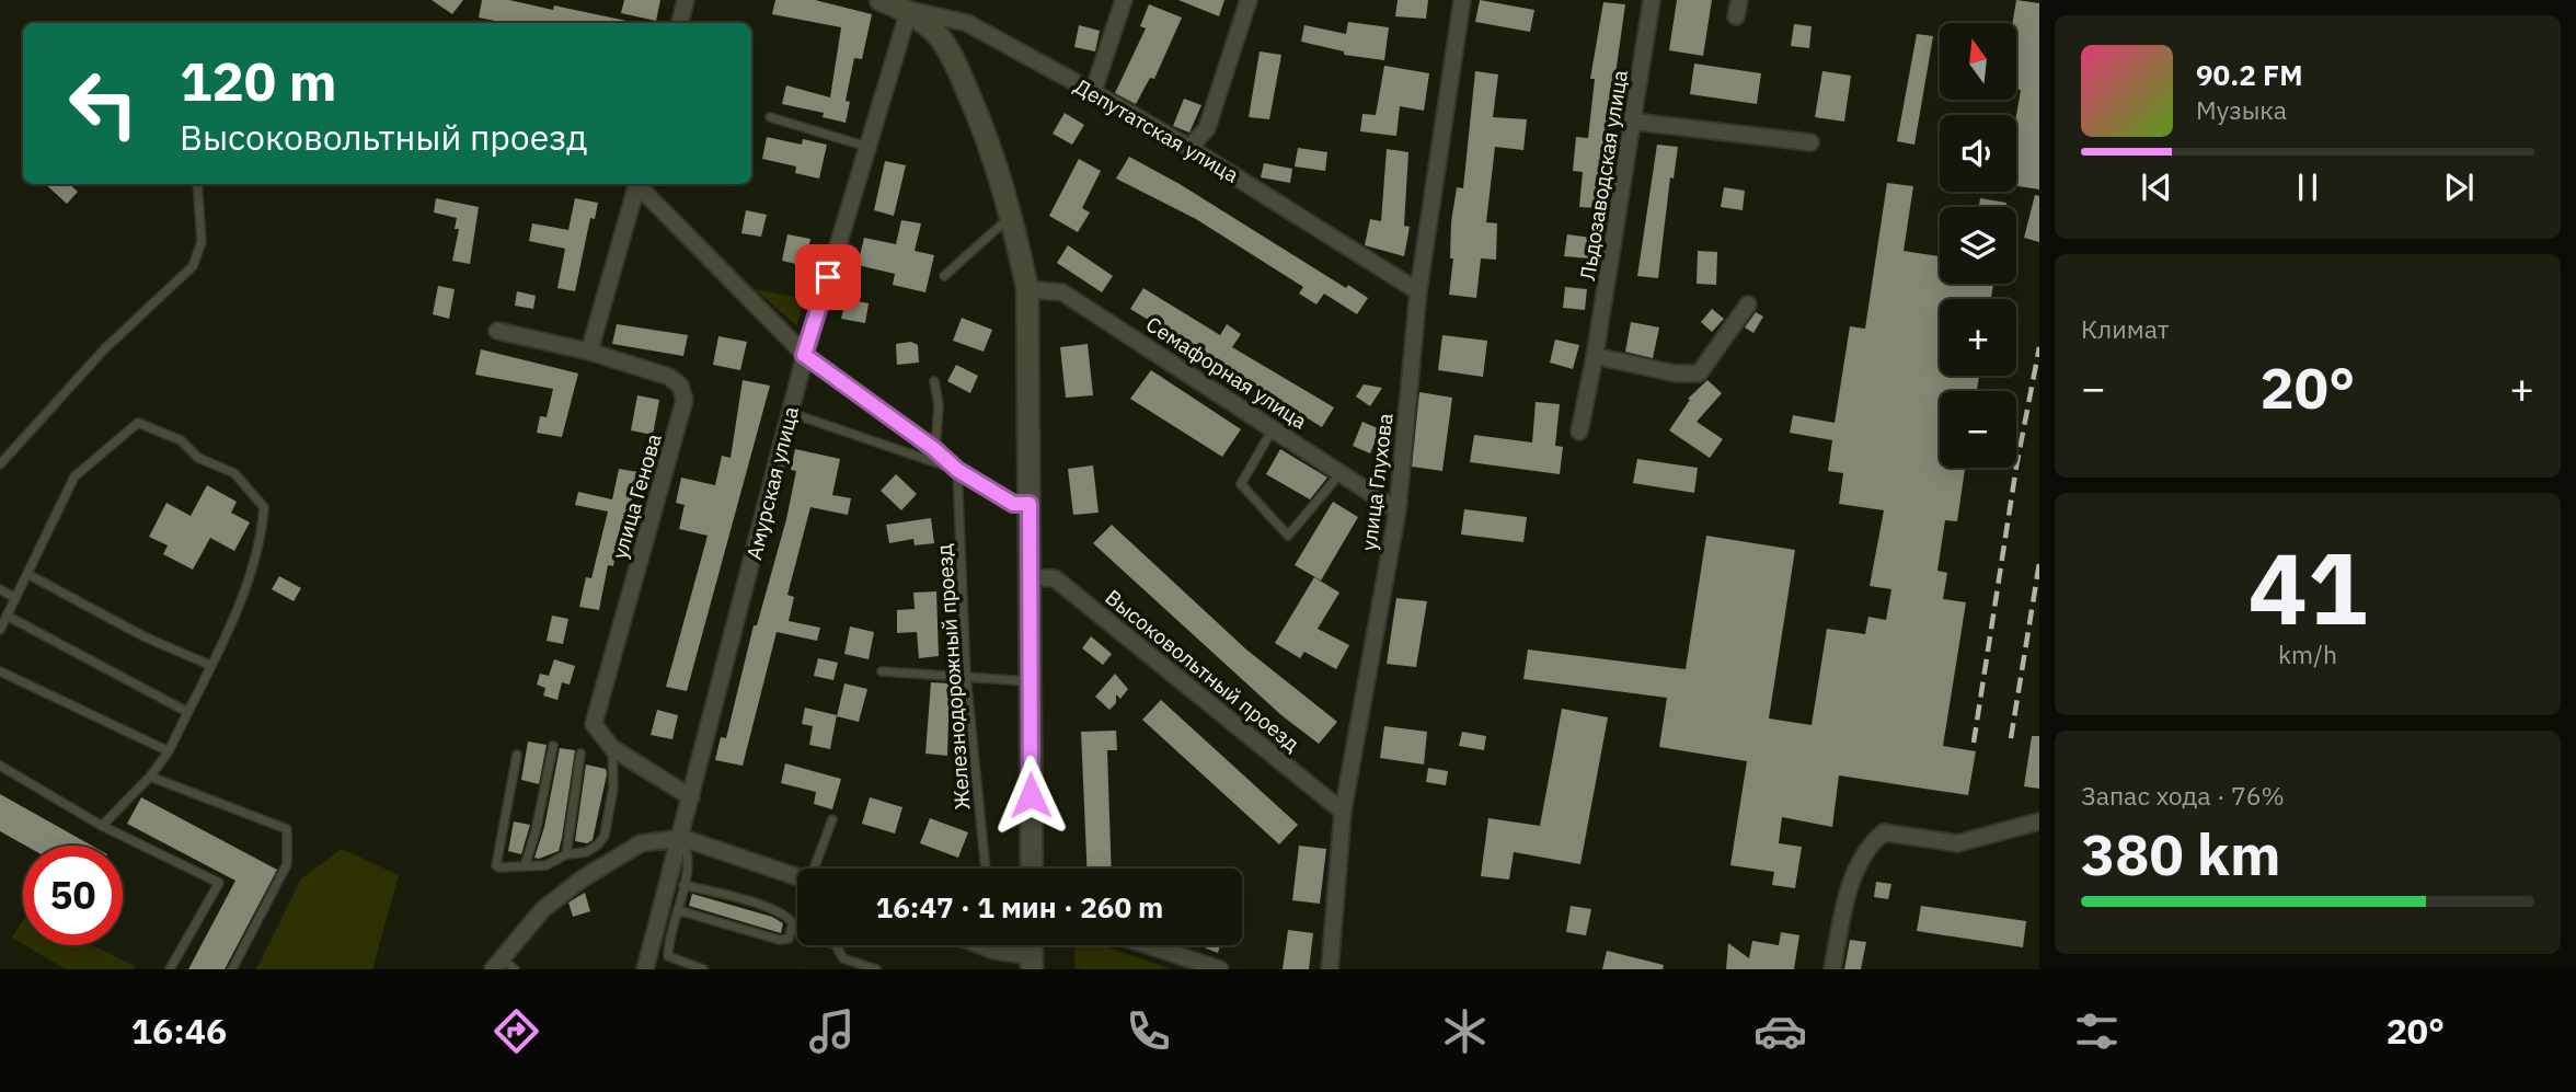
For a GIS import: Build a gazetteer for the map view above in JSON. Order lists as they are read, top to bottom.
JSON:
{
  "streets": {
    "main road": ["Депутатская улица"],
    "street": [
      "Льдозаводская улица",
      "Семафорная улица",
      "улица Глухова",
      "Амурская улица",
      "улица Генова",
      "Высоковольтный проезд"
    ],
    "lane": ["Железнодорожный проезд"]
  },
  "crossings": [
    ["Депутатская улица", "улица Глухова"],
    ["Депутатская улица", "Амурская улица"],
    ["Семафорная улица", "улица Глухова"],
    ["улица Глухова", "Высоковольтный проезд"]
  ],
  "north": "top",
  "page": {
    "map_buttons": ["+", "−"],
    "turn": ["120 m", "Высоковольтный проезд"],
    "song": ["90.2 FM", "Музыка"],
    "tile": [
      "Климат",
      ["41", "km/h"],
      ["Запас хода · 76%", "380 km"]
    ],
    "heat": ["−", "20°", "+"],
    "limit": "50",
    "trip": "16:47 · 1 мин · 260 m",
    "tabs": ["16:46", "20°"]
  }
}
